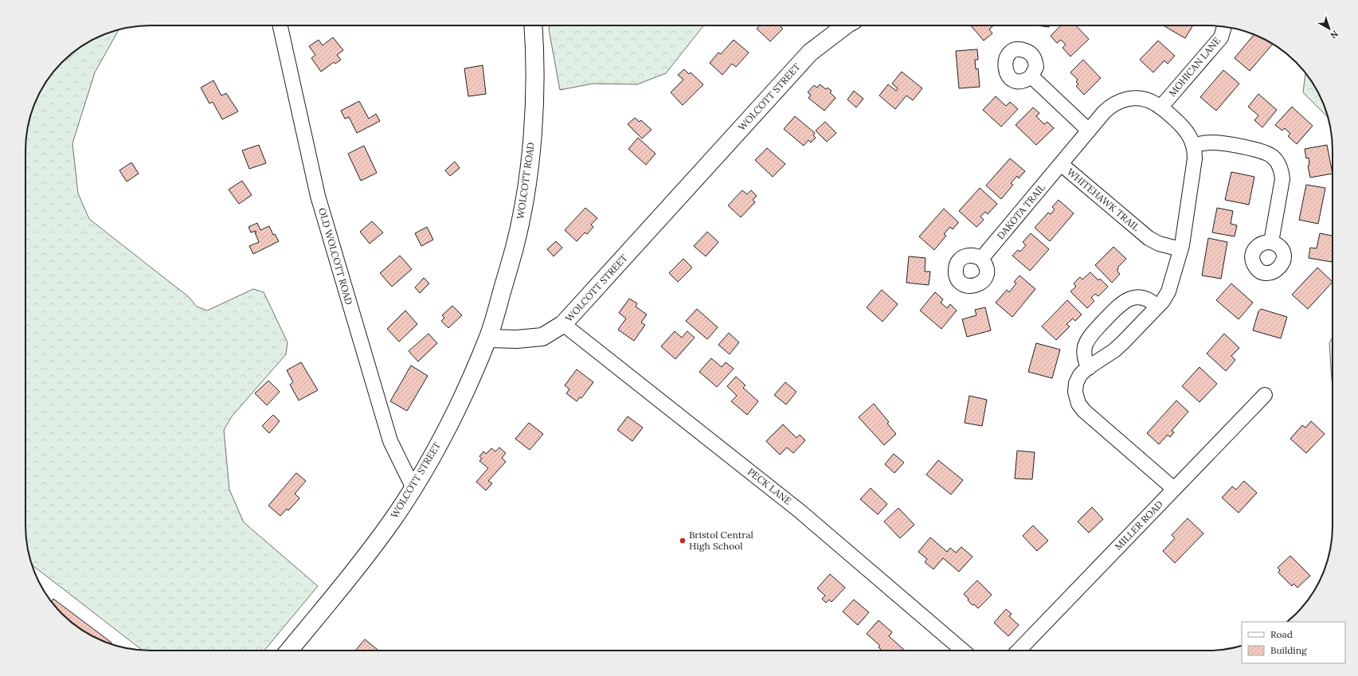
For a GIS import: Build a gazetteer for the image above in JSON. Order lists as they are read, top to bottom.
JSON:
{
  "streets": {
    "main road": ["WOLCOTT STREET", "WOLCOTT ROAD"],
    "street": [
      "MOHICAN LANE",
      "WHITEHAWK TRAIL",
      "DAKOTA TRAIL",
      "OLD WOLCOTT ROAD",
      "PECK LANE",
      "MILLER ROAD"
    ]
  },
  "crossings": [
    ["MOHICAN LANE", "WHITEHAWK TRAIL"],
    ["WOLCOTT STREET", "WOLCOTT ROAD"],
    ["WOLCOTT STREET", "OLD WOLCOTT ROAD"],
    ["WOLCOTT STREET", "PECK LANE"],
    ["WHITEHAWK TRAIL", "DAKOTA TRAIL"],
    ["WHITEHAWK TRAIL", "MILLER ROAD"]
  ],
  "places": ["Bristol Central High School"],
  "legend": ["Road", "Building"],
  "north": "bottom right"
}
